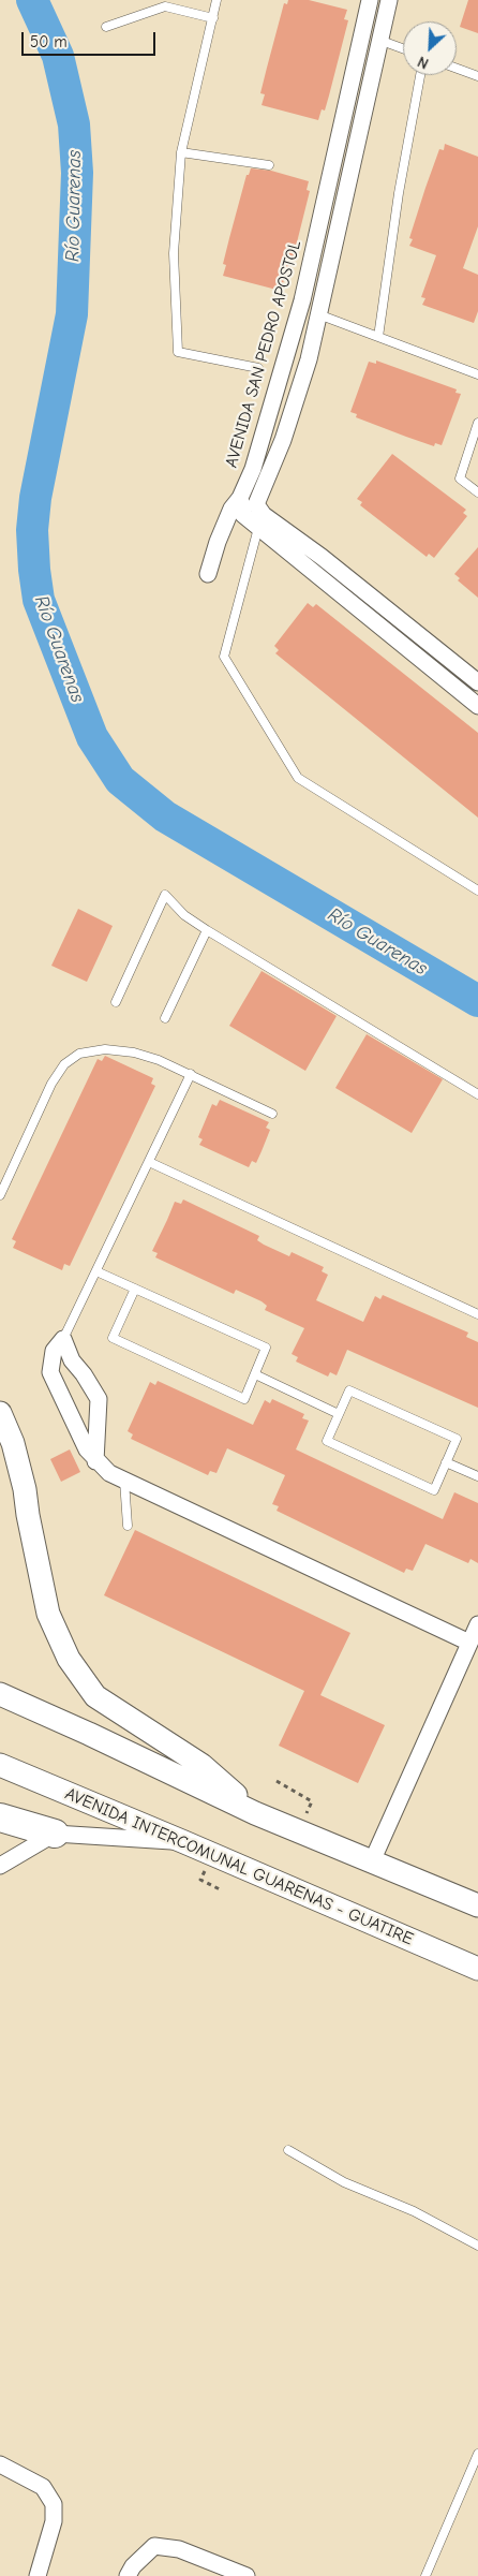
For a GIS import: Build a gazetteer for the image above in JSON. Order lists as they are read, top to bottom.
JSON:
{
  "streets": {
    "main road": ["AVENIDA INTERCOMUNAL GUARENAS - GUATIRE"],
    "street": ["AVENIDA SAN PEDRO APOSTOL"]
  },
  "water": ["Río Guarenas"],
  "scale_bar": "50 m",
  "north": "bottom left"
}
